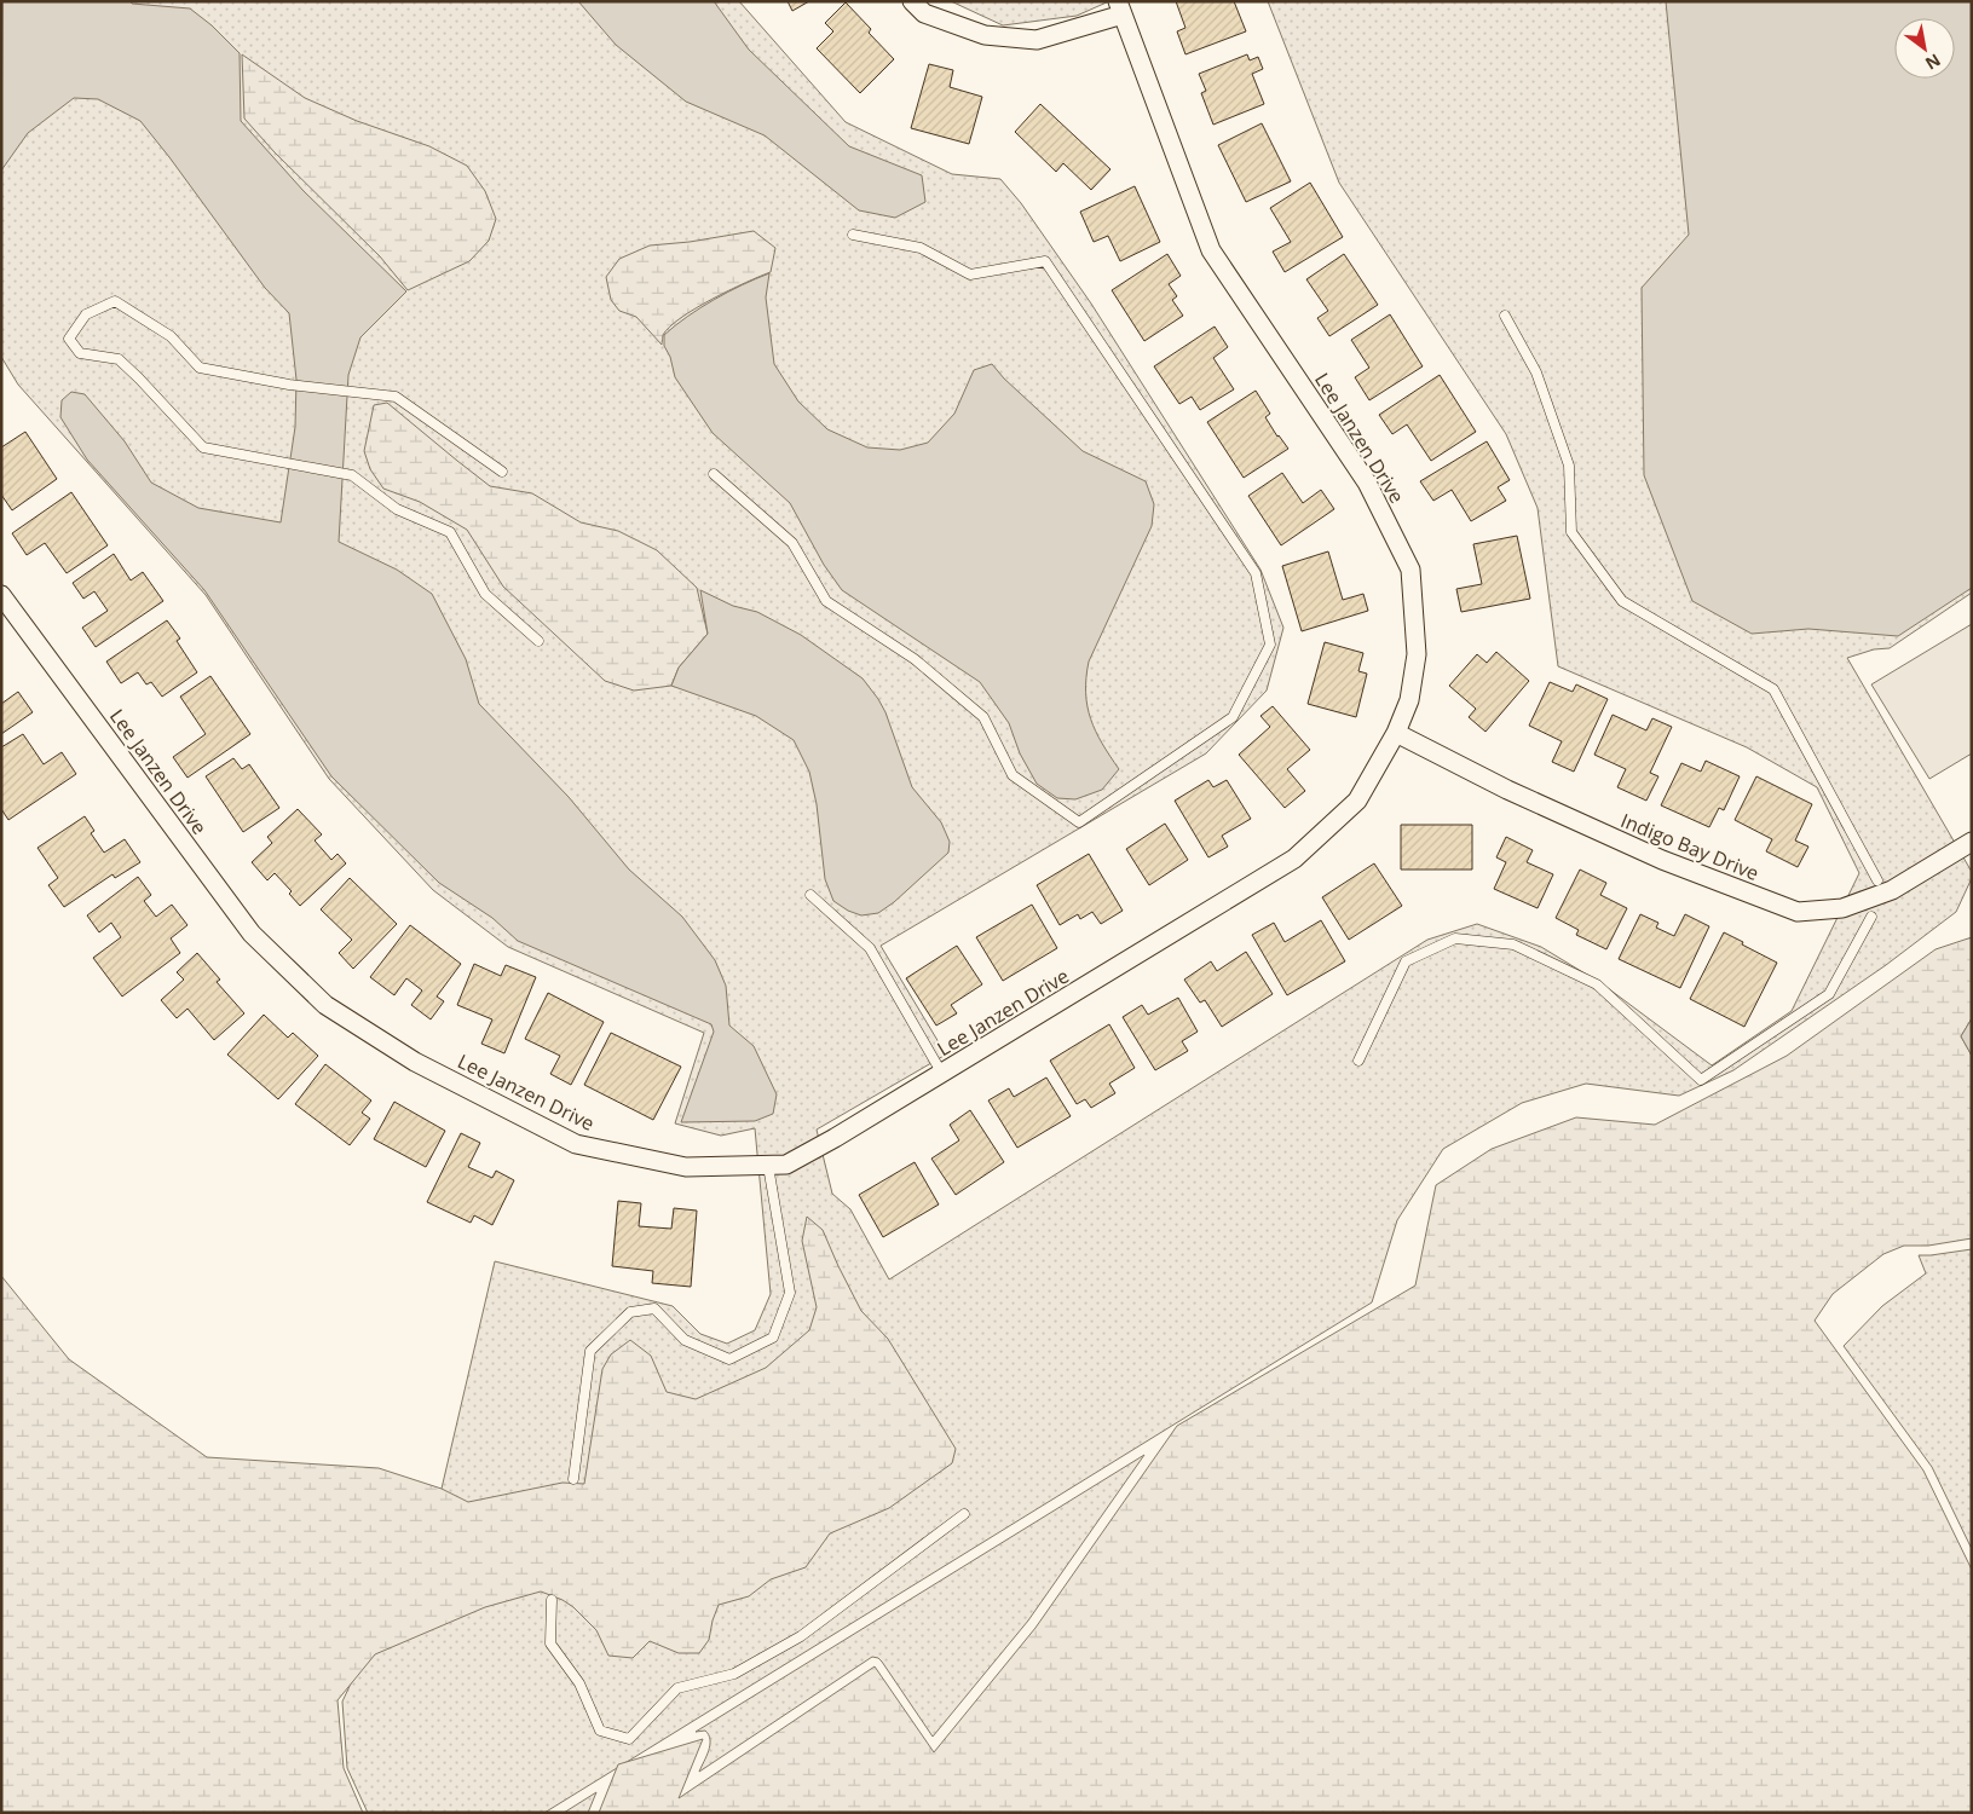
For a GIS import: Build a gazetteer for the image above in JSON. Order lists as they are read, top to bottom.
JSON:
{
  "streets": {
    "street": ["Lee Janzen Drive", "Indigo Bay Drive"]
  },
  "crossings": [
    ["Lee Janzen Drive", "Indigo Bay Drive"]
  ],
  "north": "bottom right"
}
